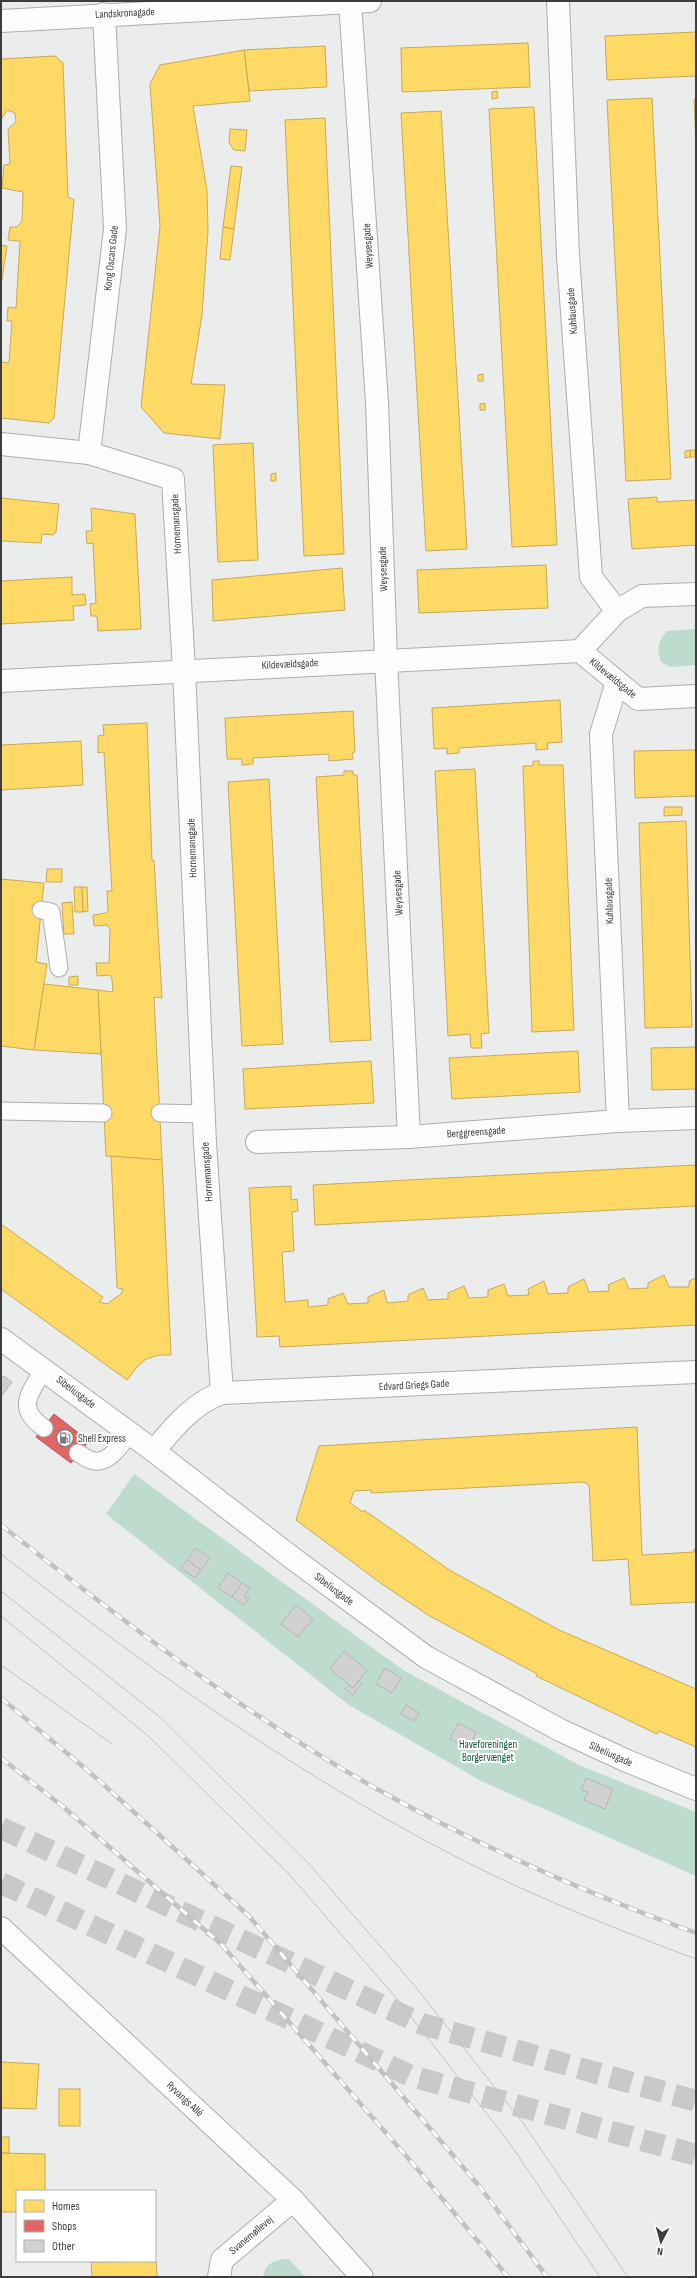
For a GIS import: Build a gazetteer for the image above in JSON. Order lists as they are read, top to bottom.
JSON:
{
  "streets": {
    "street": [
      "Landskronagade",
      "Weysesgade",
      "Kong Oscars Gade",
      "Kuhlausgade",
      "Hornemansgade",
      "Kildevældsgade",
      "Berggreensgade",
      "Edvard Griegs Gade",
      "Sibeliusgade",
      "Ryvangs Allé",
      "Svanemøllevej"
    ]
  },
  "crossings": [
    ["Landskronagade", "Weysesgade"],
    ["Landskronagade", "Kong Oscars Gade"],
    ["Weysesgade", "Kildevældsgade"],
    ["Weysesgade", "Berggreensgade"],
    ["Kong Oscars Gade", "Hornemansgade"],
    ["Kuhlausgade", "Kildevældsgade"],
    ["Kuhlausgade", "Berggreensgade"],
    ["Hornemansgade", "Kildevældsgade"],
    ["Hornemansgade", "Edvard Griegs Gade"],
    ["Edvard Griegs Gade", "Sibeliusgade"],
    ["Ryvangs Allé", "Svanemøllevej"]
  ],
  "parks": ["Haveforeningen Borgervænget"],
  "places": {
    "fuel station": ["Shell Express"]
  },
  "legend": ["Homes", "Shops", "Other"],
  "north": "bottom"
}
